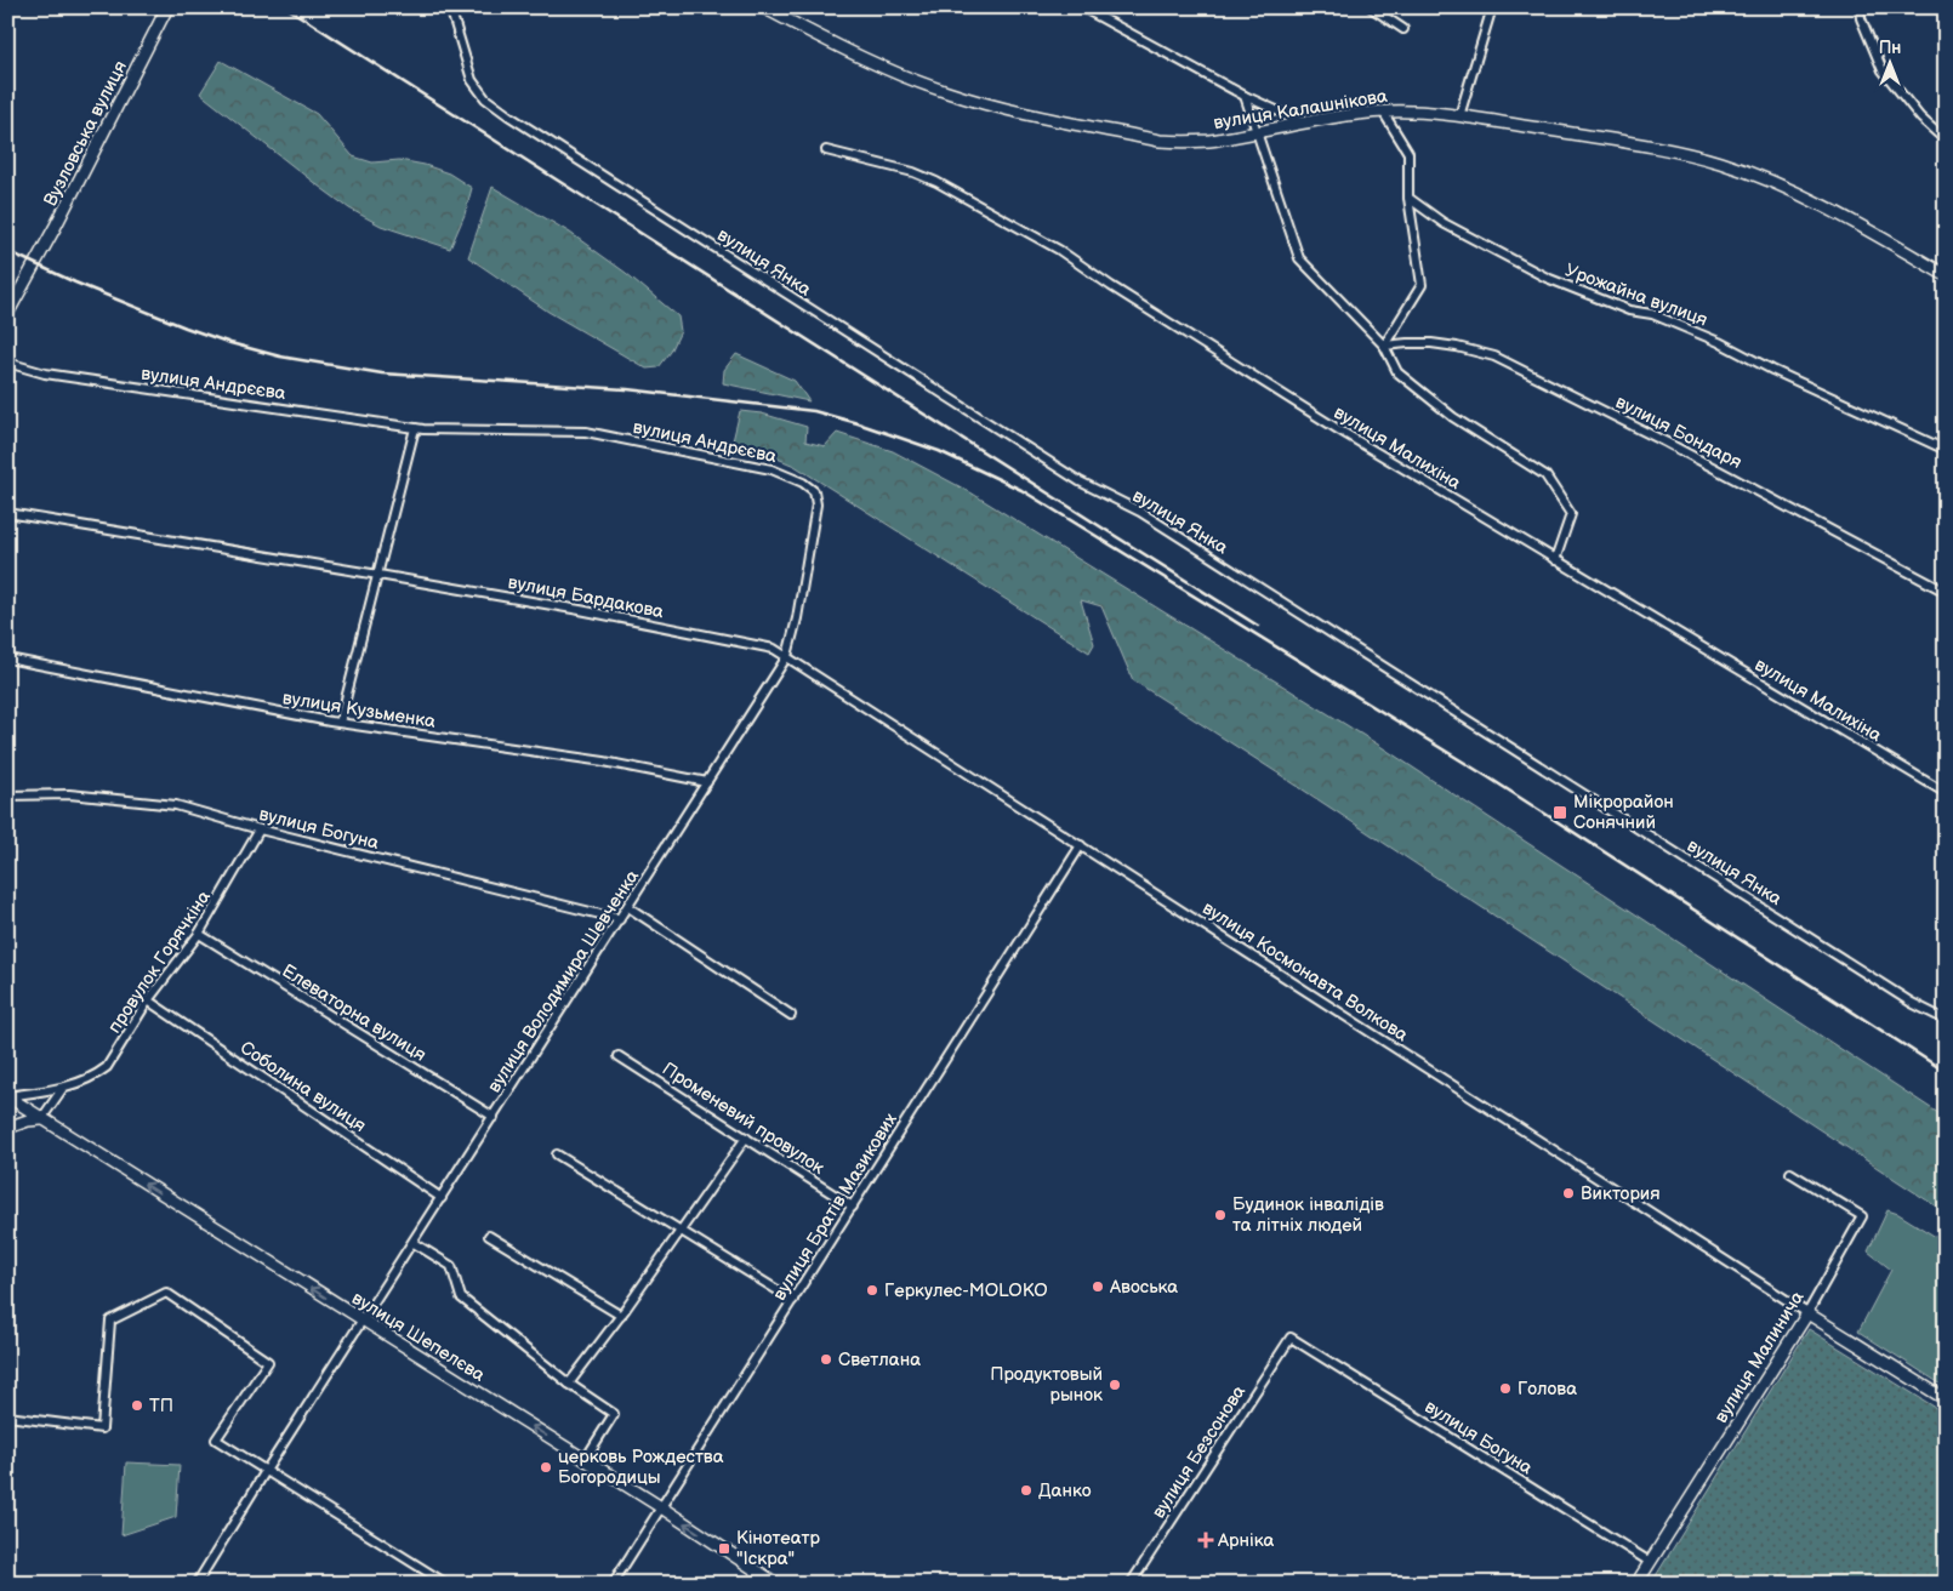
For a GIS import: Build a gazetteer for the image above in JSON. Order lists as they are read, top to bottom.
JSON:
{
  "streets": {
    "street": [
      "вулиця Калашнікова",
      "Вузловська вулиця",
      "вулиця Янка",
      "Урожайна вулиця",
      "вулиця Андрєєва",
      "вулиця Бондаря",
      "вулиця Малихіна",
      "вулиця Бардакова",
      "вулиця Кузьменка",
      "вулиця Богуна",
      "провулок Горячкіна",
      "вулиця Космонавта Волкова",
      "вулиця Володимира Шевченка",
      "Елеваторна вулиця",
      "Соболина вулиця",
      "Променевий провулок",
      "вулиця Братів Мазикових",
      "вулиця Шепелєва",
      "вулиця Малинича",
      "вулиця Безсонова"
    ]
  },
  "crossings": [
    ["вулиця Андрєєва", "вулиця Бардакова"],
    ["вулиця Андрєєва", "вулиця Космонавта Волкова"],
    ["вулиця Андрєєва", "вулиця Володимира Шевченка"],
    ["вулиця Бардакова", "вулиця Космонавта Волкова"],
    ["вулиця Бардакова", "вулиця Володимира Шевченка"],
    ["вулиця Кузьменка", "вулиця Володимира Шевченка"],
    ["вулиця Богуна", "провулок Горячкіна"],
    ["вулиця Богуна", "вулиця Володимира Шевченка"],
    ["вулиця Богуна", "вулиця Малинича"],
    ["вулиця Богуна", "вулиця Безсонова"],
    ["провулок Горячкіна", "Елеваторна вулиця"],
    ["провулок Горячкіна", "Соболина вулиця"],
    ["провулок Горячкіна", "вулиця Шепелєва"],
    ["вулиця Космонавта Волкова", "вулиця Володимира Шевченка"],
    ["вулиця Космонавта Волкова", "вулиця Братів Мазикових"],
    ["вулиця Космонавта Волкова", "вулиця Малинича"],
    ["вулиця Володимира Шевченка", "Елеваторна вулиця"],
    ["вулиця Володимира Шевченка", "Соболина вулиця"],
    ["вулиця Володимира Шевченка", "вулиця Шепелєва"],
    ["Променевий провулок", "вулиця Братів Мазикових"],
    ["вулиця Братів Мазикових", "вулиця Шепелєва"]
  ],
  "one_way": ["вулиця Шепелєва"],
  "places": {
    "transit": ["Мікрорайон Сонячний", "Кінотеатр \"Іскра\""],
    "other": [
      "Виктория",
      "Будинок інвалідів та літніх людей",
      "Авоська",
      "Геркулес-MOLOKO",
      "Светлана",
      "Продуктовый рынок",
      "Голова",
      "ТП",
      "церковь Рождества Богородицы",
      "Данко"
    ],
    "health": ["Арніка"]
  },
  "north": "top"
}
